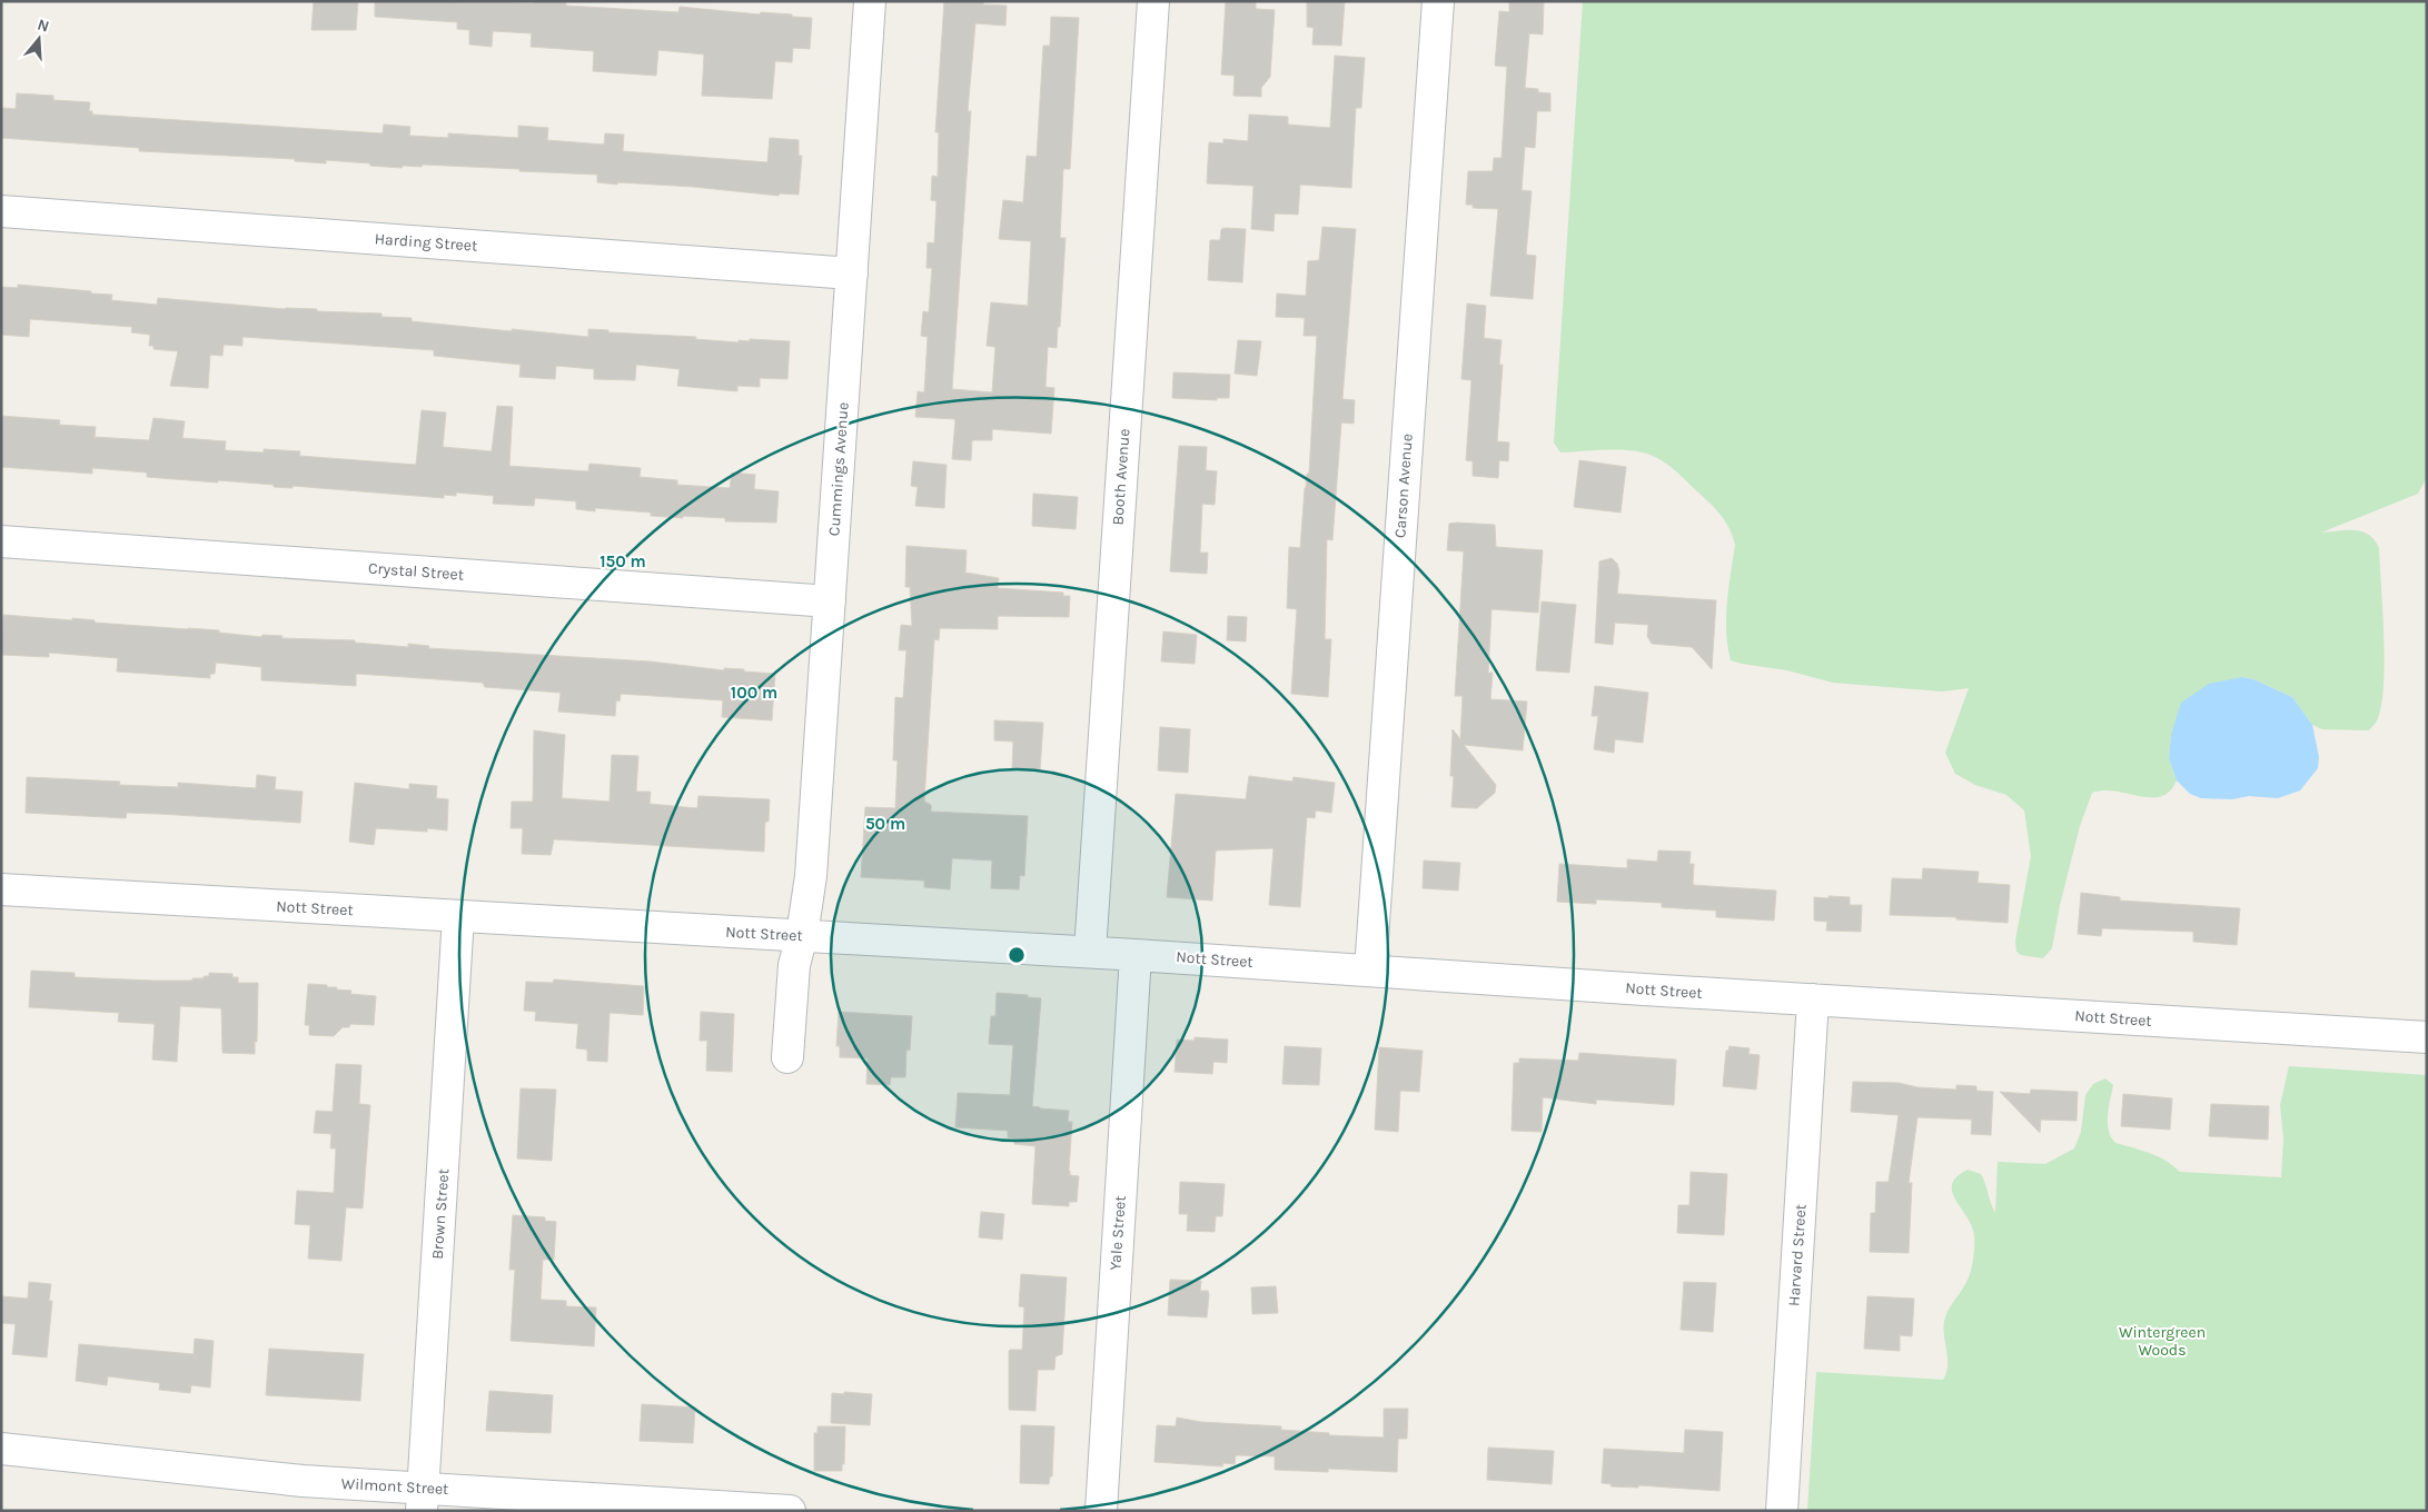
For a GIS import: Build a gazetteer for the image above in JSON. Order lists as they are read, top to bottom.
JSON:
{
  "streets": {
    "street": [
      "Harding Street",
      "Cummings Avenue",
      "Booth Avenue",
      "Carson Avenue",
      "Crystal Street",
      "Nott Street",
      "Brown Street",
      "Yale Street",
      "Harvard Street",
      "Wilmont Street"
    ]
  },
  "crossings": [
    ["Harding Street", "Cummings Avenue"],
    ["Cummings Avenue", "Crystal Street"],
    ["Cummings Avenue", "Nott Street"],
    ["Booth Avenue", "Nott Street"],
    ["Carson Avenue", "Nott Street"],
    ["Nott Street", "Brown Street"],
    ["Nott Street", "Yale Street"],
    ["Nott Street", "Harvard Street"],
    ["Brown Street", "Wilmont Street"]
  ],
  "parks": ["Wintergreen Woods"],
  "north": "top",
  "rings": ["150 m", "100 m", "50 m"]
}
